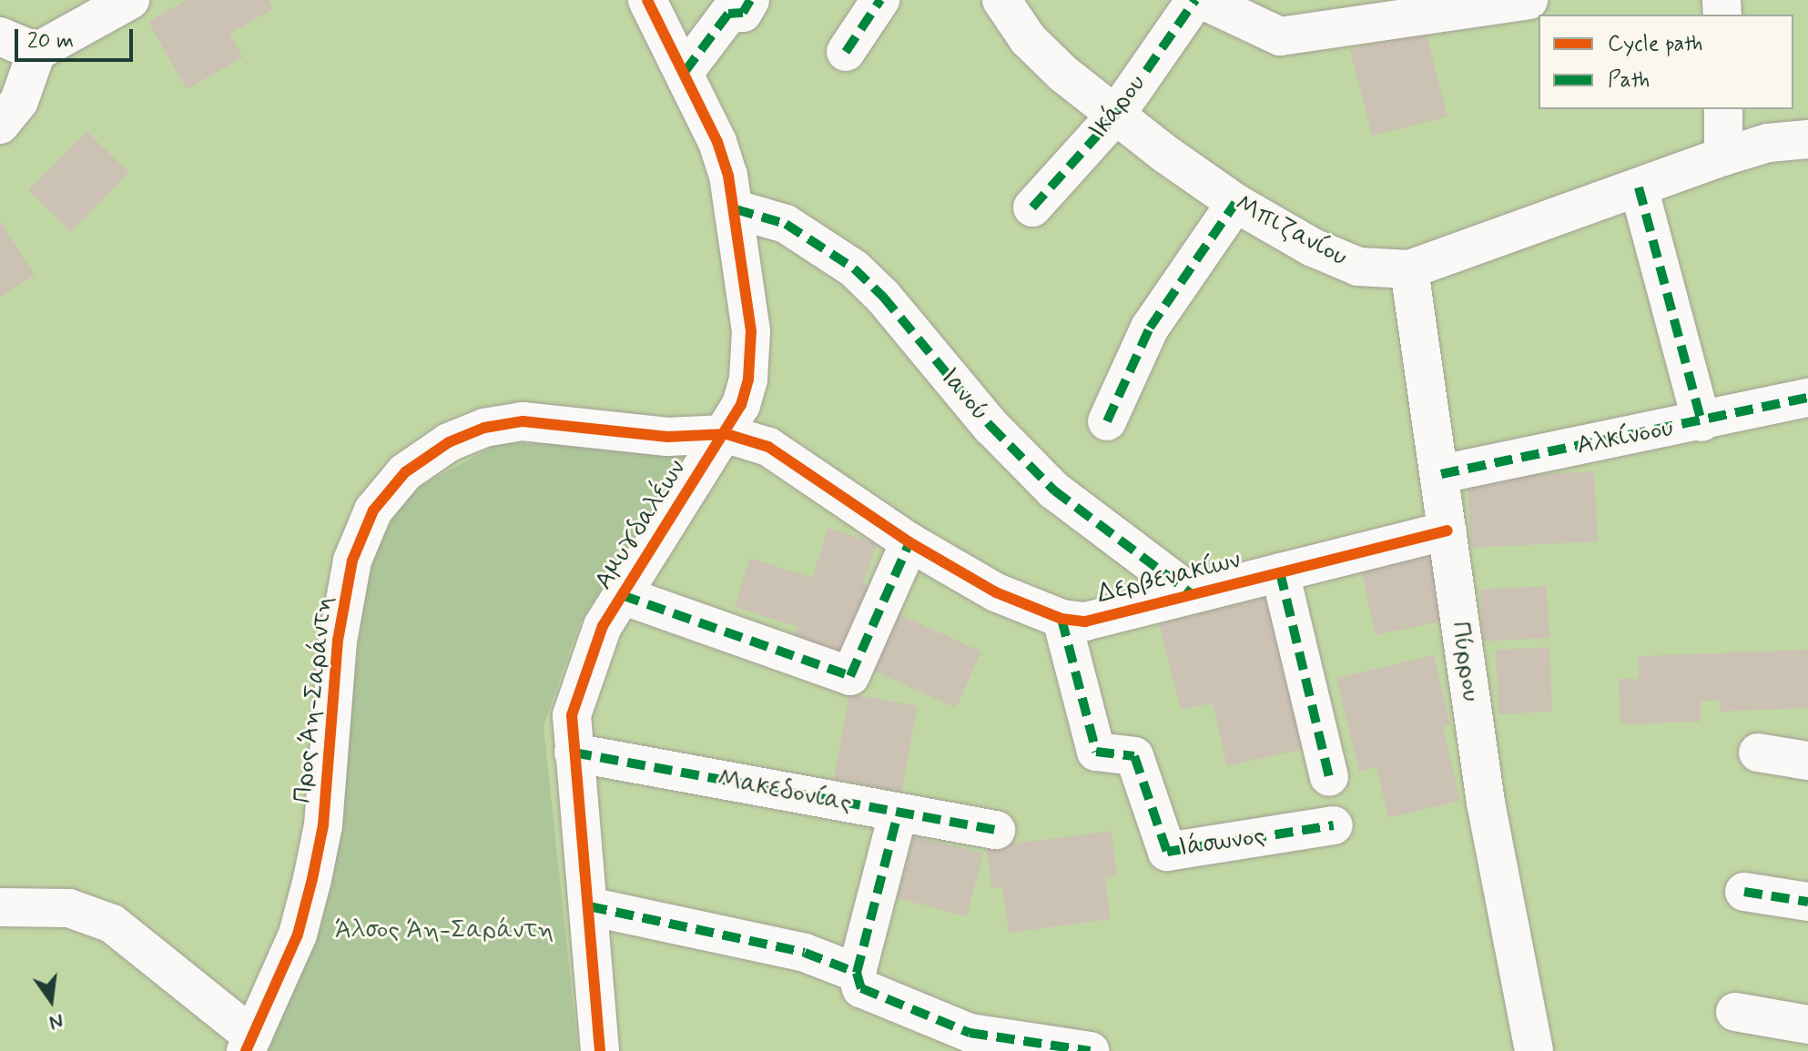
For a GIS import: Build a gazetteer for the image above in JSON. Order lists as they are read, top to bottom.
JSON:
{
  "streets": {
    "street": [
      "Ικάρου",
      "Μπιζανίου",
      "Ιανού",
      "Αλκίνοου",
      "Αμυγδαλέων",
      "Δερβενακίων",
      "Πύρρου",
      "Προς Άη-Σαράντη",
      "Μακεδονίας",
      "Ιάσωνος"
    ]
  },
  "crossings": [
    ["Ικάρου", "Μπιζανίου"],
    ["Μπιζανίου", "Πύρρου"],
    ["Ιανού", "Αμυγδαλέων"],
    ["Ιανού", "Δερβενακίων"],
    ["Αλκίνοου", "Πύρρου"],
    ["Αμυγδαλέων", "Δερβενακίων"],
    ["Αμυγδαλέων", "Προς Άη-Σαράντη"],
    ["Αμυγδαλέων", "Μακεδονίας"],
    ["Δερβενακίων", "Πύρρου"],
    ["Δερβενακίων", "Προς Άη-Σαράντη"],
    ["Δερβενακίων", "Ιάσωνος"]
  ],
  "parks": ["Άλσος Άη-Σαράντη"],
  "legend": ["Cycle path", "Path"],
  "scale_bar": "20 m",
  "north": "bottom"
}
